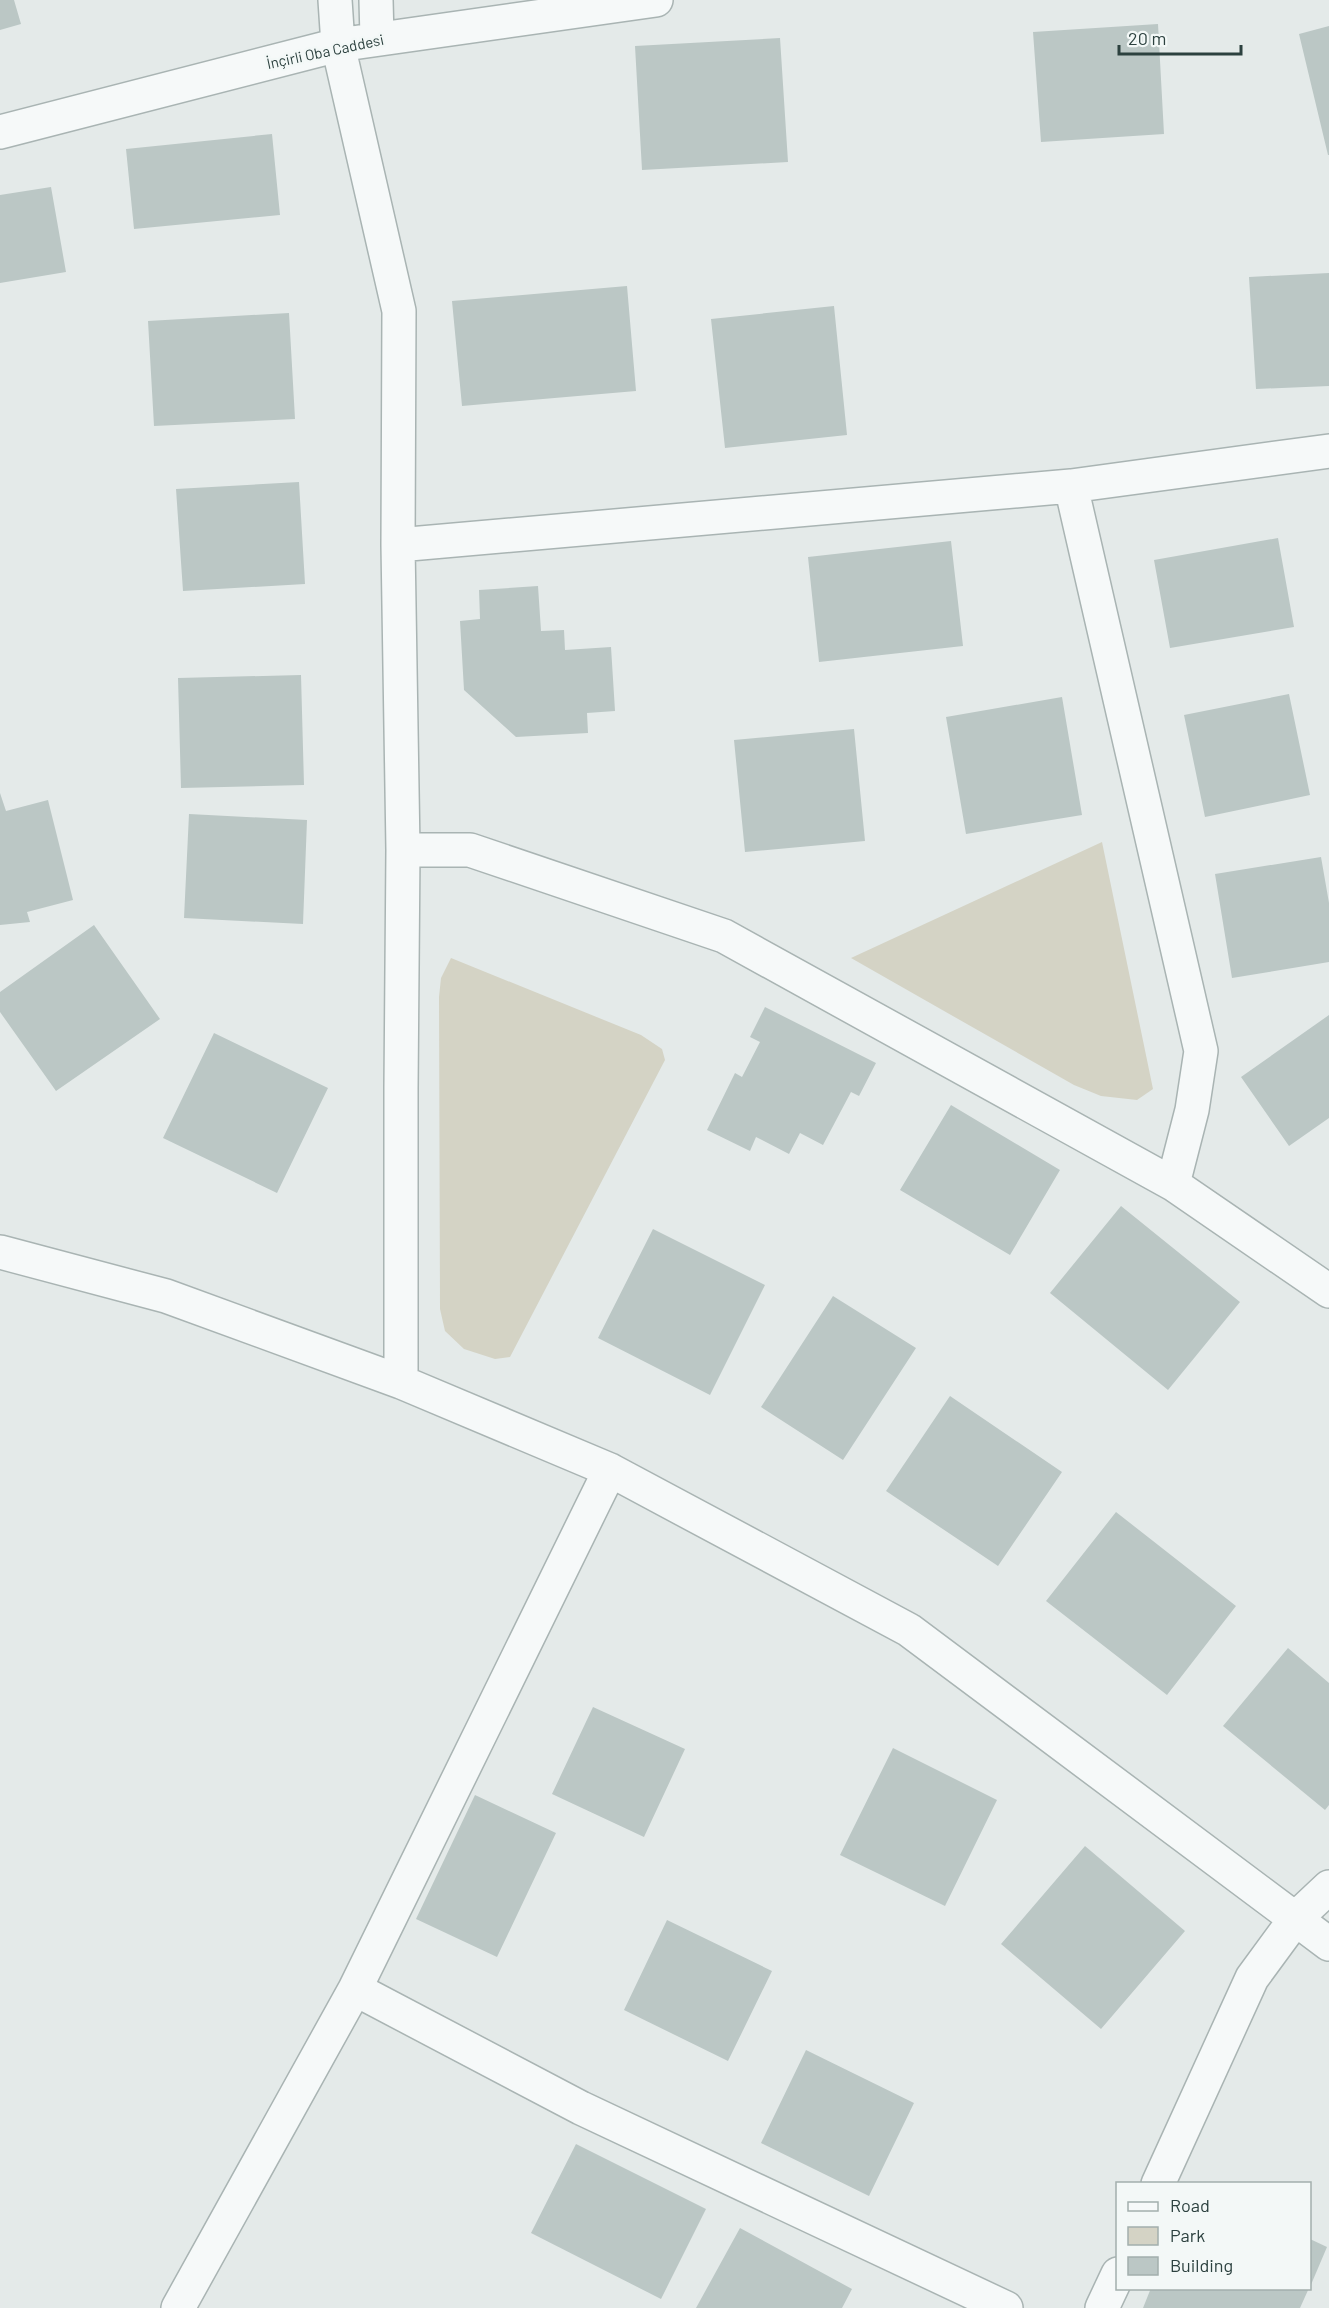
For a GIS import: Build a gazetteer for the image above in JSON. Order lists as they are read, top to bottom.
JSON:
{
  "streets": {
    "street": ["İnçirli Oba Caddesi"]
  },
  "legend": ["Road", "Park", "Building"],
  "scale_bar": "20 m"
}
